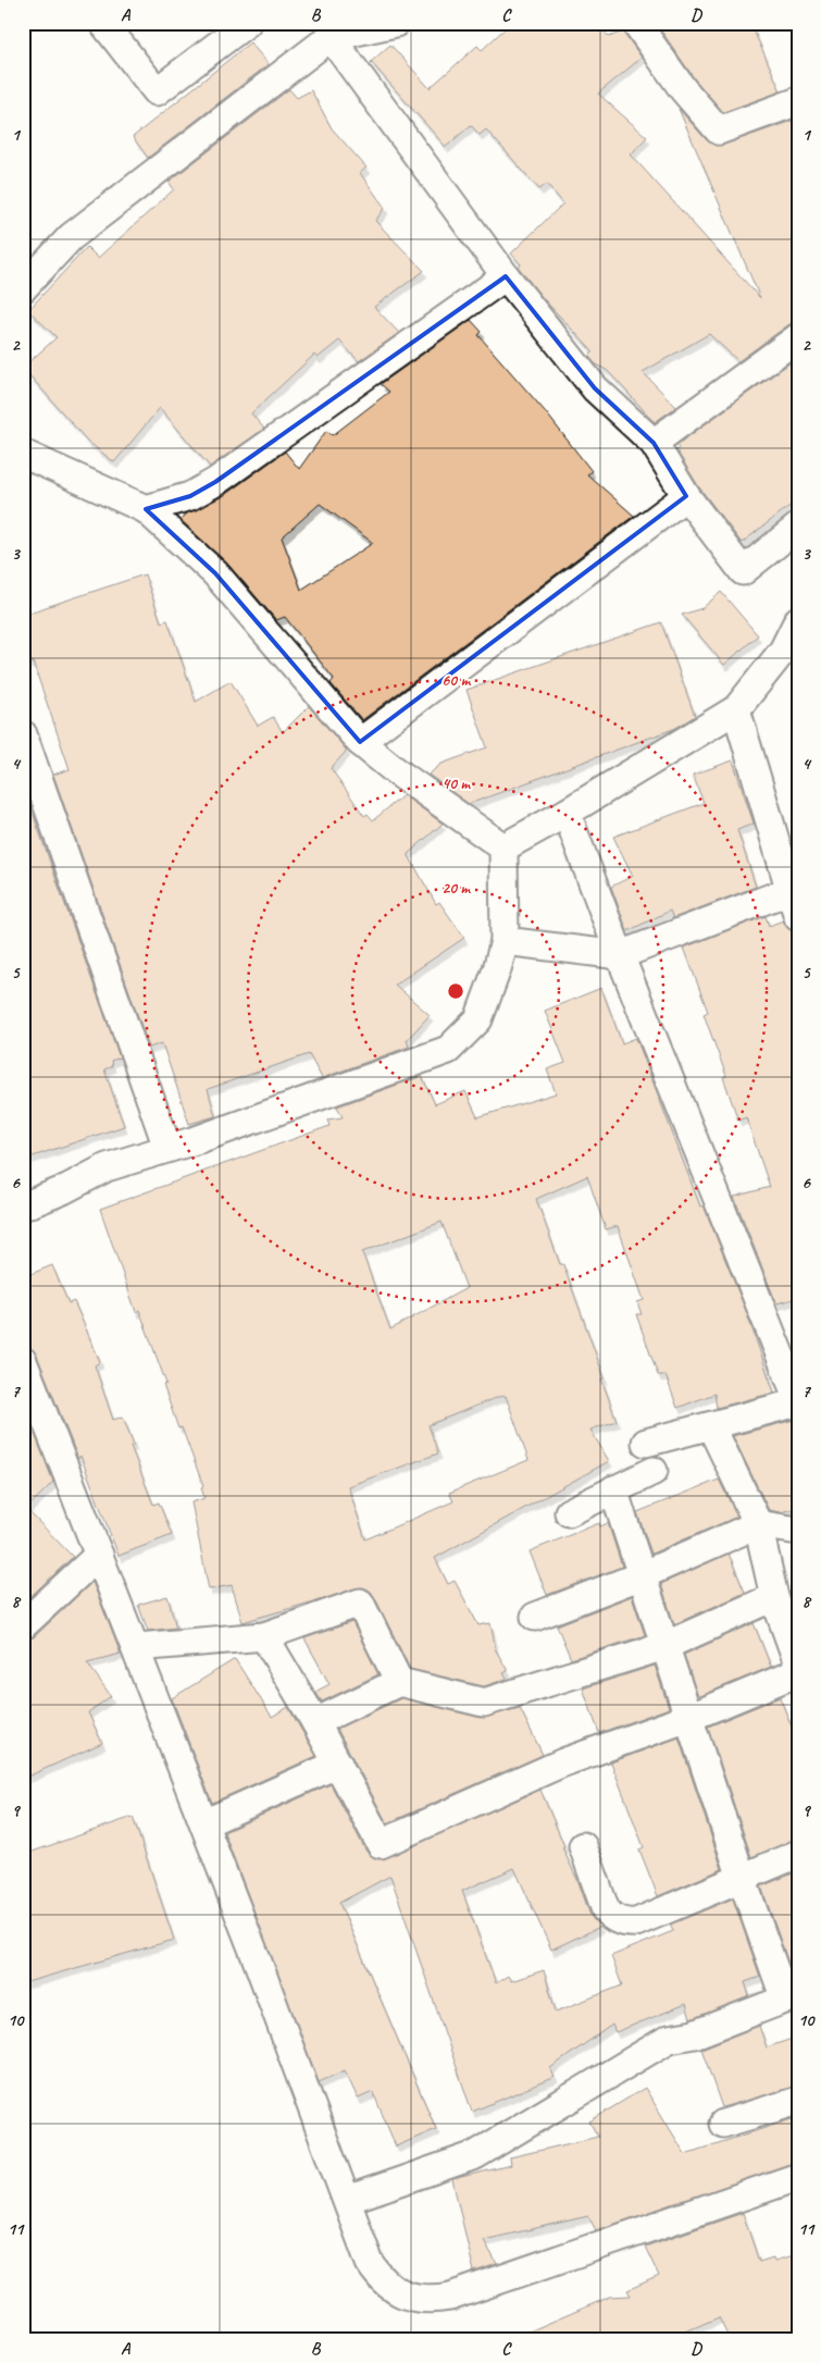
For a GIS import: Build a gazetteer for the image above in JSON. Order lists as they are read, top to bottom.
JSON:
{
  "grid": {
    "columns": [
      "A",
      "B",
      "C",
      "D"
    ],
    "rows": [
      "1",
      "2",
      "3",
      "4",
      "5",
      "6",
      "7",
      "8",
      "9",
      "10",
      "11"
    ]
  },
  "rings": ["60 m", "40 m", "20 m"]
}
